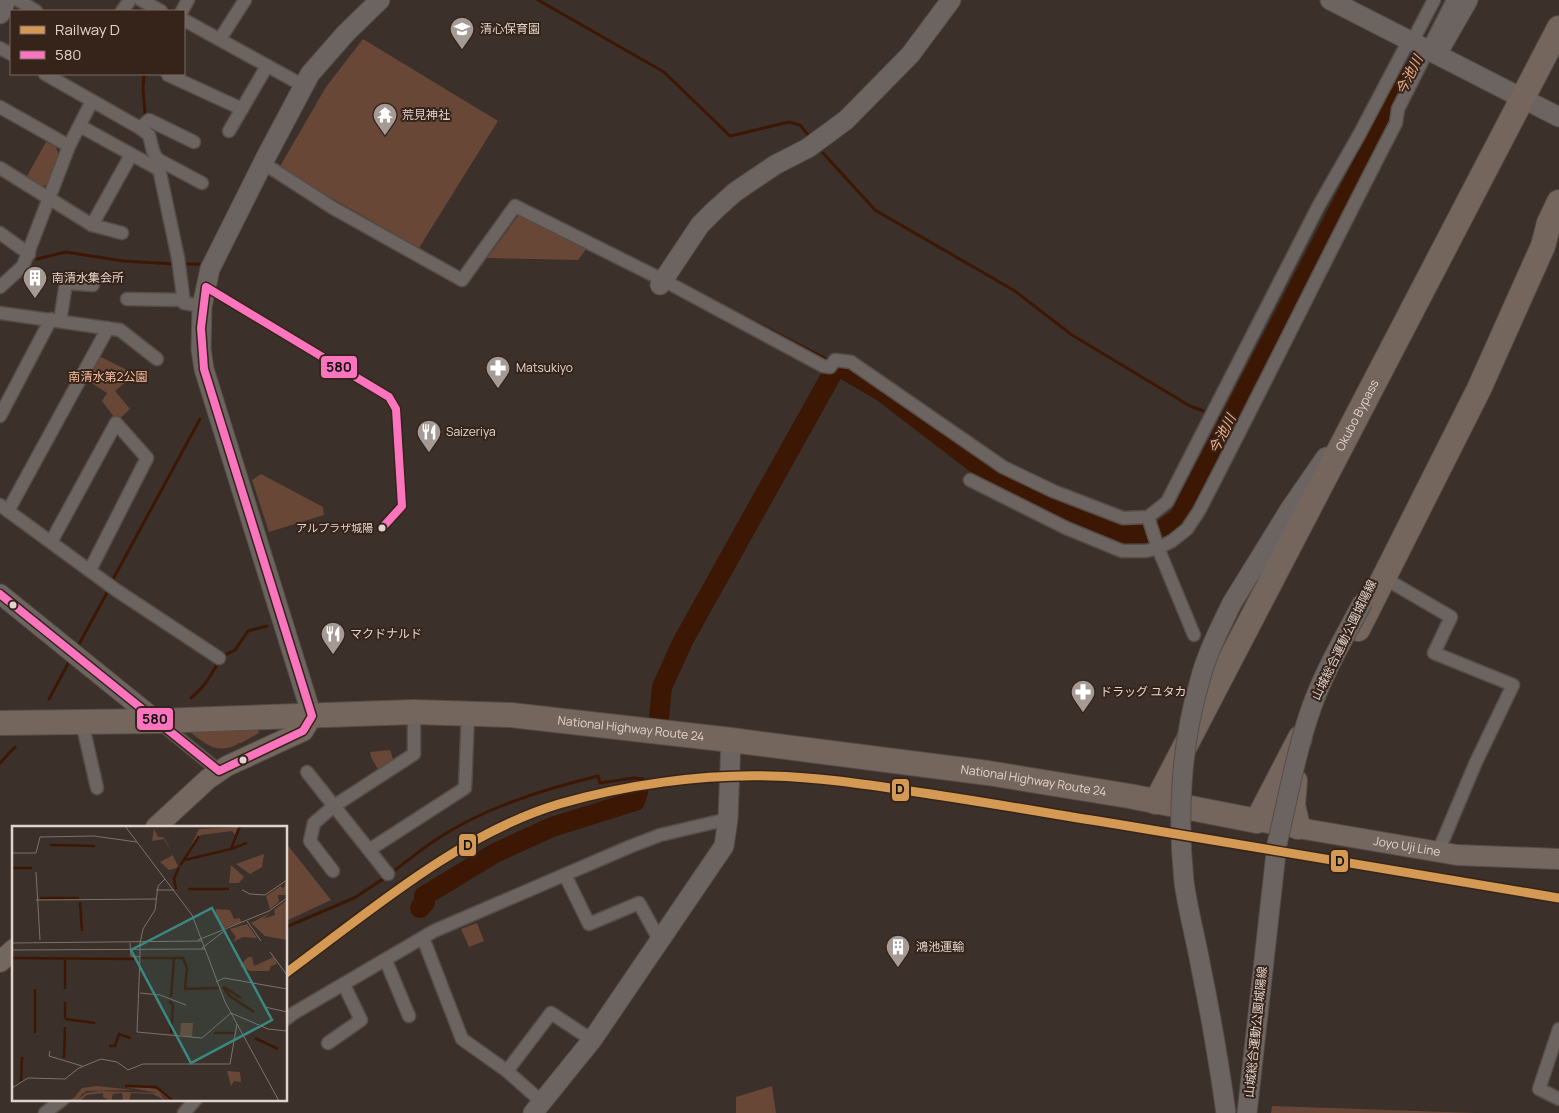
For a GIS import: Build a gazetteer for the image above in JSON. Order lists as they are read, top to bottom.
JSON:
{
  "streets": {
    "highway": ["Okubo Bypass", "National Highway Route 24"],
    "main road": ["山城総合運動公園城陽線", "Joyo Uji Line"]
  },
  "crossings": [
    ["Okubo Bypass", "National Highway Route 24"],
    ["National Highway Route 24", "Joyo Uji Line"]
  ],
  "water": ["今池川"],
  "parks": ["南清水第2公園"],
  "places": {
    "school or university": ["清心保育園"],
    "temple": ["荒見神社"],
    "building": ["南清水集会所", "鴻池運輸"],
    "pharmacy": ["Matsukiyo", "ドラッグ ユタカ"],
    "restaurant": ["Saizeriya", "マクドナルド"],
    "other": ["アルプラザ城陽"]
  },
  "lines": ["transit line 580", "rail line D"],
  "legend": ["Railway D", "580"]
}
